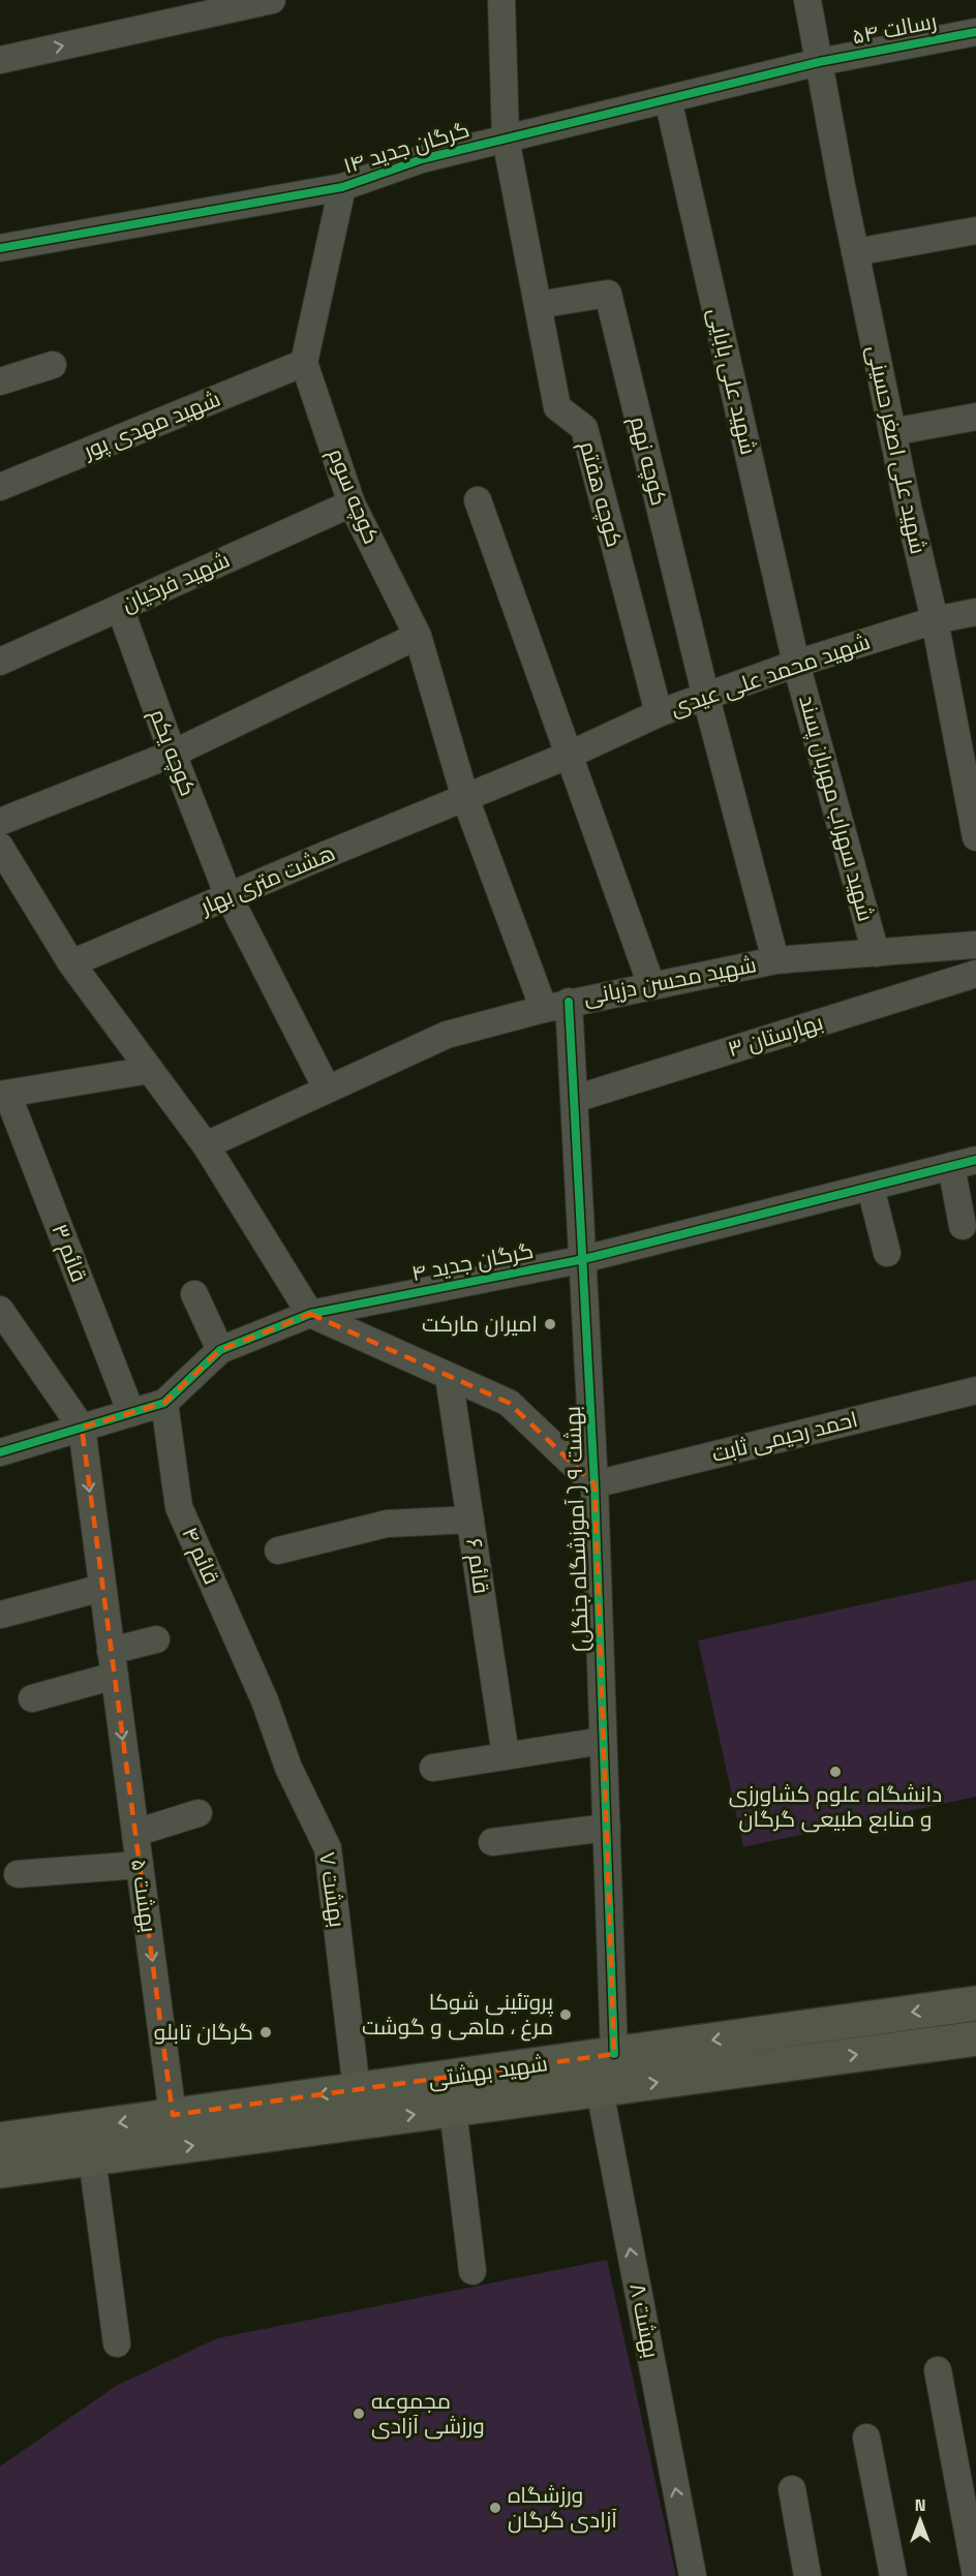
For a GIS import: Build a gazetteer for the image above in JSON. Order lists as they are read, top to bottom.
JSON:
{
  "streets": {
    "main road": ["شهید بهشتی"],
    "street": [
      "۵۴ رسالت",
      "گرگان جدید ۱۴",
      "شهید علی بابایی",
      "شهید مهدی پور",
      "شهید علی اصغر حسینی",
      "کوچه نهم",
      "کوچه هفتم",
      "کوچه سوم",
      "شهید فرخیان",
      "شهید محمد علی عیدی",
      "کوچه یکم",
      "شهید سهراب مهربان پسند",
      "هشت متری بهار",
      "شهید محسن دزیانی",
      "بهارستان ۳",
      "۳ قائم",
      "گرگان جدید ۴",
      "احمد رحیمی ثابت",
      "بهشت ۹ ( آموزشگاه جنگل)",
      "قائم ۴",
      "قائم ۶",
      "بهشت ۷",
      "بهشت ۵",
      "۸ بهشت"
    ]
  },
  "crossings": [
    ["۵۴ رسالت", "گرگان جدید ۱۴"],
    ["۵۴ رسالت", "شهید علی اصغر حسینی"],
    ["گرگان جدید ۱۴", "شهید علی بابایی"],
    ["گرگان جدید ۱۴", "شهید علی اصغر حسینی"],
    ["گرگان جدید ۱۴", "کوچه هفتم"],
    ["شهید علی بابایی", "شهید محمد علی عیدی"],
    ["شهید علی بابایی", "شهید سهراب مهربان پسند"],
    ["شهید مهدی پور", "کوچه سوم"],
    ["شهید علی اصغر حسینی", "شهید محمد علی عیدی"],
    ["کوچه نهم", "کوچه هفتم"],
    ["کوچه نهم", "شهید محمد علی عیدی"],
    ["کوچه هفتم", "شهید محمد علی عیدی"],
    ["کوچه سوم", "شهید فرخیان"],
    ["کوچه سوم", "شهید محمد علی عیدی"],
    ["کوچه سوم", "هشت متری بهار"],
    ["کوچه سوم", "شهید محسن دزیانی"],
    ["شهید فرخیان", "کوچه یکم"],
    ["شهید محمد علی عیدی", "شهید سهراب مهربان پسند"],
    ["شهید محمد علی عیدی", "هشت متری بهار"],
    ["کوچه یکم", "هشت متری بهار"],
    ["کوچه یکم", "شهید محسن دزیانی"],
    ["شهید سهراب مهربان پسند", "شهید محسن دزیانی"],
    ["شهید محسن دزیانی", "بهشت ۹ ( آموزشگاه جنگل)"],
    ["بهارستان ۳", "بهشت ۹ ( آموزشگاه جنگل)"],
    ["۳ قائم", "گرگان جدید ۴"],
    ["گرگان جدید ۴", "بهشت ۹ ( آموزشگاه جنگل)"],
    ["گرگان جدید ۴", "قائم ۴"],
    ["گرگان جدید ۴", "بهشت ۵"],
    ["احمد رحیمی ثابت", "بهشت ۹ ( آموزشگاه جنگل)"],
    ["بهشت ۹ ( آموزشگاه جنگل)", "شهید بهشتی"],
    ["قائم ۴", "بهشت ۷"],
    ["بهشت ۷", "شهید بهشتی"],
    ["بهشت ۵", "شهید بهشتی"],
    ["شهید بهشتی", "۸ بهشت"]
  ],
  "one_way": ["بهشت ۵"],
  "places": [
    "امیران مارکت",
    "دانشگاه علوم کشاورزی و منابع طبیعی گرگان",
    "پروتئینی شوکا مرغ‌ ، ماهی و گوشت",
    "گرگان تابلو",
    "مجموعه ورزشی آزادی",
    "ورزشگاه آزادی گرگان"
  ],
  "north": "top"
}
